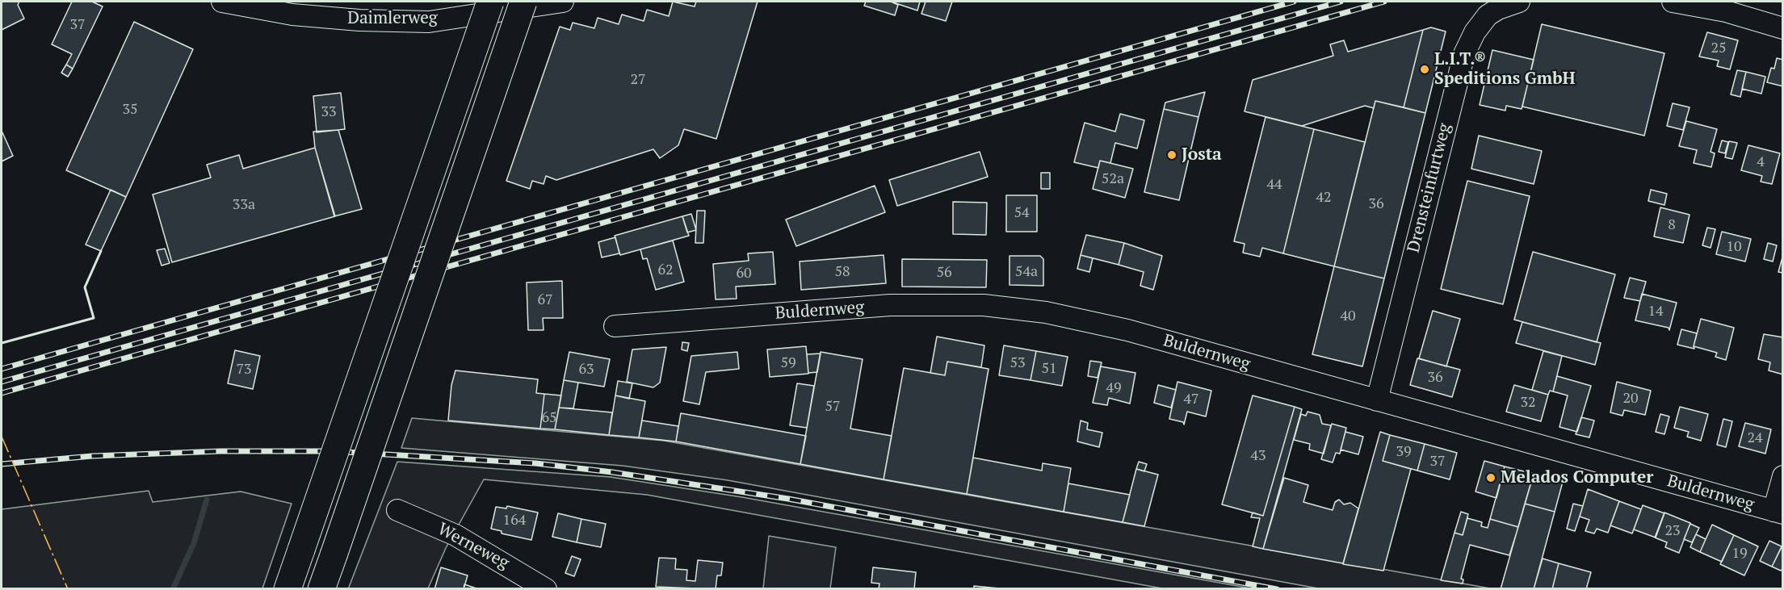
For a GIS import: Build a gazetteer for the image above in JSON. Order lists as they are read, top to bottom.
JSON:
{
  "streets": {
    "street": [
      "Daimlerweg",
      "Drensteinfurtweg",
      "Buldernweg",
      "Werneweg"
    ]
  },
  "crossings": [
    ["Drensteinfurtweg", "Buldernweg"]
  ],
  "places": ["L.I.T.® Speditions GmbH", "Josta", "Melados Computer"],
  "house_numbers": [
    "37",
    "25",
    "27",
    "35",
    "33",
    "4",
    "52a",
    "44",
    "42",
    "36",
    "33a",
    "54",
    "8",
    "10",
    "62",
    "58",
    "54a",
    "56",
    "60",
    "67",
    "14",
    "40",
    "59",
    "53",
    "51",
    "73",
    "63",
    "36",
    "49",
    "20",
    "47",
    "32",
    "57",
    "65",
    "24",
    "39",
    "43",
    "37",
    "164",
    "23",
    "19"
  ]
}
